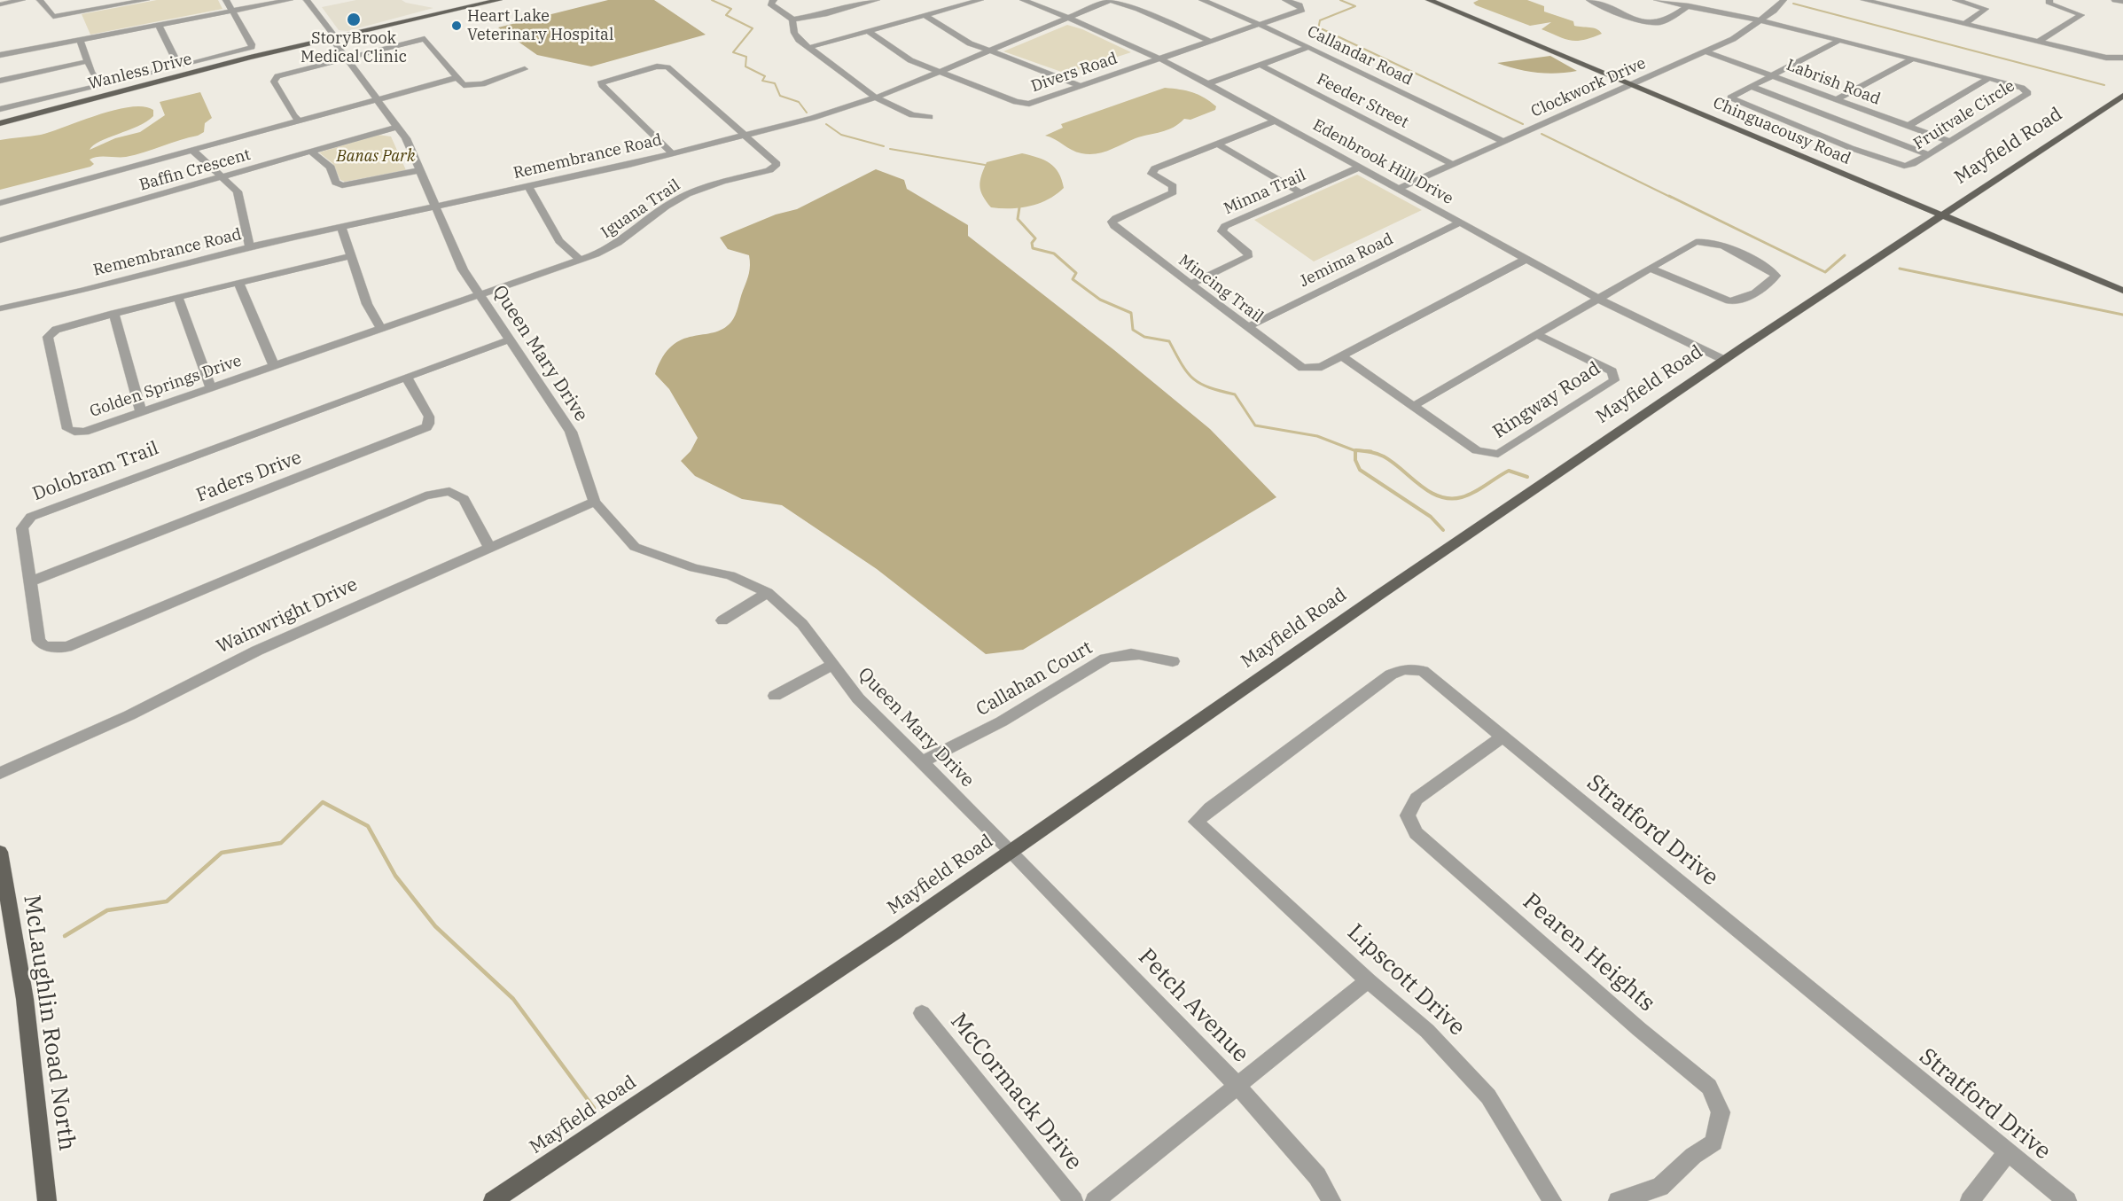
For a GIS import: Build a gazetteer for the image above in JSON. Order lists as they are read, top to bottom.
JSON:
{
  "streets": {
    "main road": [
      "Wanless Drive",
      "Chinguacousy Road",
      "Mayfield Road",
      "McLaughlin Road North"
    ],
    "street": [
      "Callandar Road",
      "Divers Road",
      "Labrish Road",
      "Clockwork Drive",
      "Feeder Street",
      "Fruitvale Circle",
      "Remembrance Road",
      "Edenbrook Hill Drive",
      "Baffin Crescent",
      "Minna Trail",
      "Iguana Trail",
      "Jemima Road",
      "Mincing Trail",
      "Queen Mary Drive",
      "Golden Springs Drive",
      "Ringway Road",
      "Dolobram Trail",
      "Faders Drive",
      "Wainwright Drive",
      "Callahan Court",
      "Stratford Drive",
      "Pearen Heights",
      "Lipscott Drive",
      "Petch Avenue",
      "McCormack Drive"
    ]
  },
  "crossings": [
    ["Callandar Road", "Divers Road"],
    ["Callandar Road", "Clockwork Drive"],
    ["Wanless Drive", "Queen Mary Drive"],
    ["Divers Road", "Remembrance Road"],
    ["Divers Road", "Edenbrook Hill Drive"],
    ["Labrish Road", "Clockwork Drive"],
    ["Labrish Road", "Fruitvale Circle"],
    ["Clockwork Drive", "Feeder Street"],
    ["Clockwork Drive", "Fruitvale Circle"],
    ["Clockwork Drive", "Chinguacousy Road"],
    ["Clockwork Drive", "Edenbrook Hill Drive"],
    ["Chinguacousy Road", "Mayfield Road"],
    ["Mayfield Road", "Edenbrook Hill Drive"],
    ["Mayfield Road", "Queen Mary Drive"],
    ["Mayfield Road", "Petch Avenue"],
    ["Remembrance Road", "Edenbrook Hill Drive"],
    ["Remembrance Road", "Iguana Trail"],
    ["Remembrance Road", "Queen Mary Drive"],
    ["Edenbrook Hill Drive", "Minna Trail"],
    ["Edenbrook Hill Drive", "Jemima Road"],
    ["Edenbrook Hill Drive", "Mincing Trail"],
    ["Baffin Crescent", "Queen Mary Drive"],
    ["Minna Trail", "Mincing Trail"],
    ["Iguana Trail", "Queen Mary Drive"],
    ["Iguana Trail", "Golden Springs Drive"],
    ["Jemima Road", "Mincing Trail"],
    ["Mincing Trail", "Ringway Road"],
    ["Queen Mary Drive", "Golden Springs Drive"],
    ["Queen Mary Drive", "Dolobram Trail"],
    ["Queen Mary Drive", "Wainwright Drive"],
    ["Queen Mary Drive", "Callahan Court"],
    ["Queen Mary Drive", "Petch Avenue"],
    ["Dolobram Trail", "Faders Drive"],
    ["Dolobram Trail", "Wainwright Drive"],
    ["Stratford Drive", "Pearen Heights"],
    ["Stratford Drive", "Lipscott Drive"]
  ],
  "parks": ["Banas Park"],
  "places": ["StoryBrook Medical Clinic", "Heart Lake Veterinary Hospital"]
}
